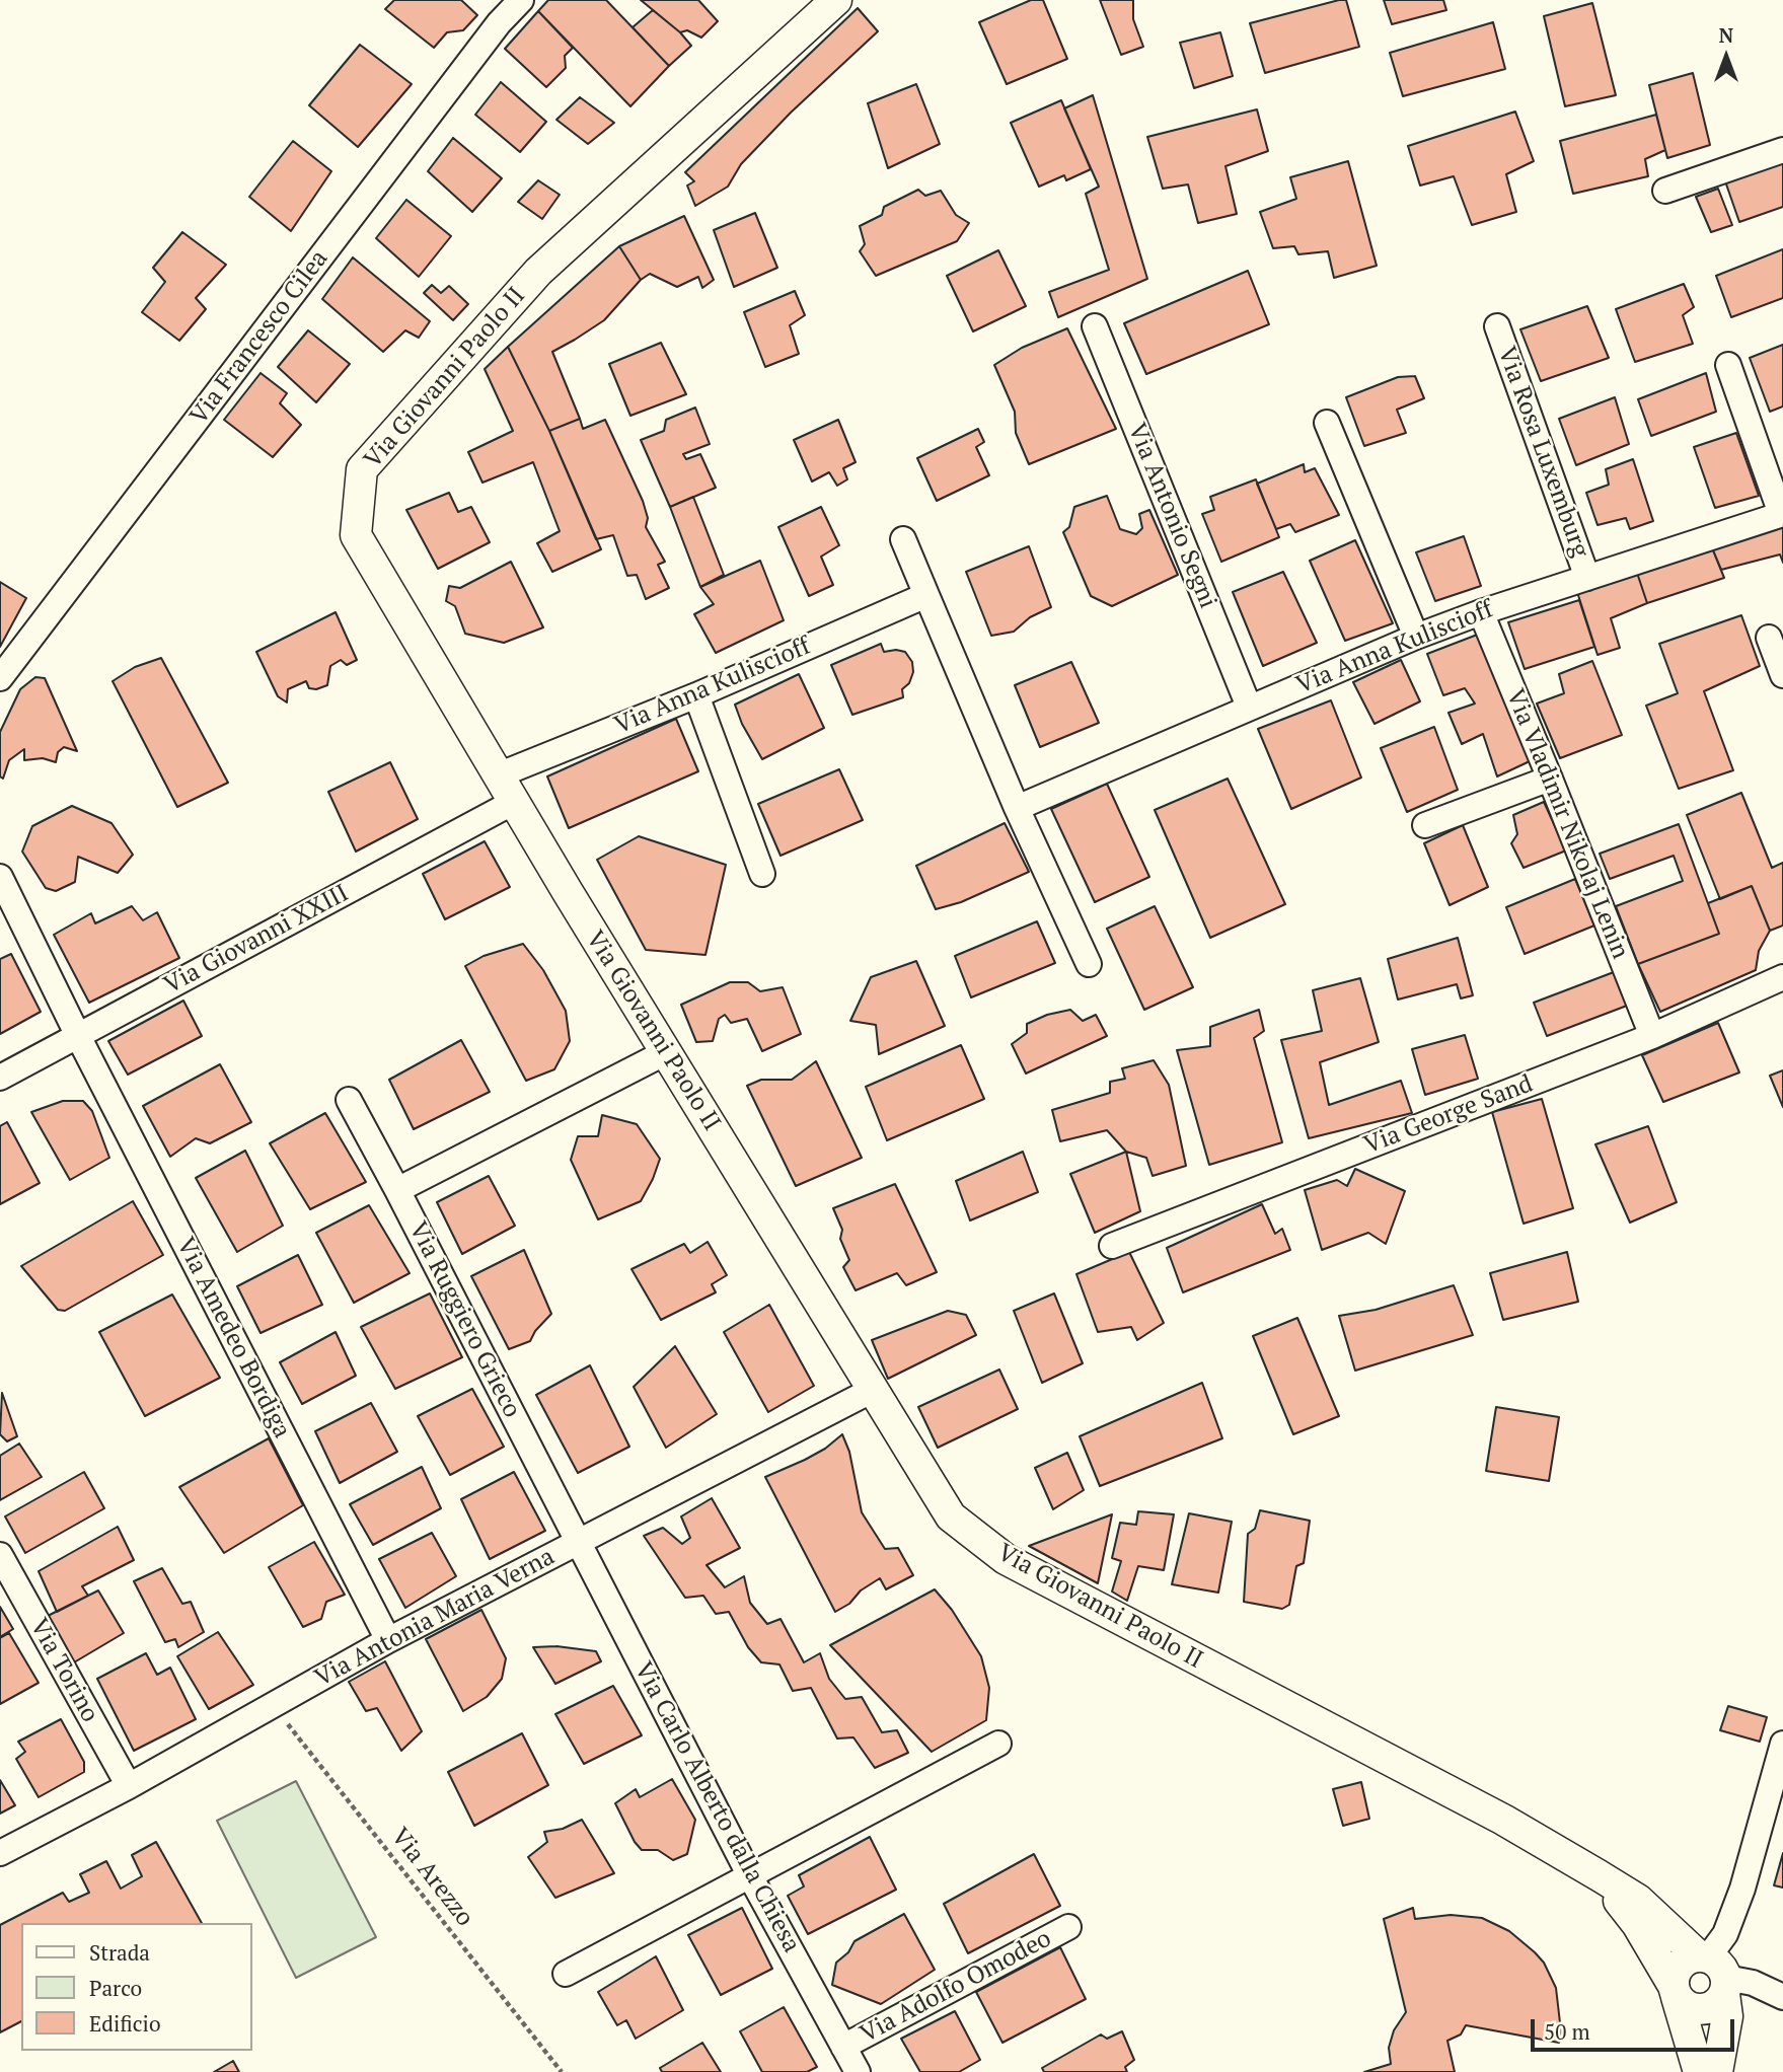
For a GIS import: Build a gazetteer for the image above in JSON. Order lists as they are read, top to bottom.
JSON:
{
  "streets": {
    "street": [
      "Via Francesco Cilea",
      "Via Giovanni Paolo II",
      "Via Rosa Luxemburg",
      "Via Antonio Segni",
      "Via Anna Kuliscioff",
      "Via Vladimir Nikolaj Lenin",
      "Via Giovanni XXIII",
      "Via George Sand",
      "Via Ruggiero Grieco",
      "Via Amedeo Bordiga",
      "Via Antonia Maria Verna",
      "Via Torino",
      "Via Carlo Alberto dalla Chiesa",
      "Via Adolfo Omodeo"
    ],
    "path": ["Via Arezzo"]
  },
  "crossings": [
    ["Via Giovanni Paolo II", "Via Anna Kuliscioff"],
    ["Via Giovanni Paolo II", "Via Giovanni XXIII"],
    ["Via Giovanni Paolo II", "Via Antonia Maria Verna"],
    ["Via Rosa Luxemburg", "Via Anna Kuliscioff"],
    ["Via Antonio Segni", "Via Anna Kuliscioff"],
    ["Via Anna Kuliscioff", "Via Vladimir Nikolaj Lenin"],
    ["Via Vladimir Nikolaj Lenin", "Via George Sand"],
    ["Via Giovanni XXIII", "Via Amedeo Bordiga"],
    ["Via Ruggiero Grieco", "Via Antonia Maria Verna"],
    ["Via Ruggiero Grieco", "Via Carlo Alberto dalla Chiesa"],
    ["Via Amedeo Bordiga", "Via Antonia Maria Verna"],
    ["Via Antonia Maria Verna", "Via Torino"],
    ["Via Antonia Maria Verna", "Via Carlo Alberto dalla Chiesa"],
    ["Via Antonia Maria Verna", "Via Arezzo"],
    ["Via Carlo Alberto dalla Chiesa", "Via Adolfo Omodeo"]
  ],
  "legend": ["Strada", "Parco", "Edificio"],
  "scale_bar": "50 m",
  "north": "top"
}
